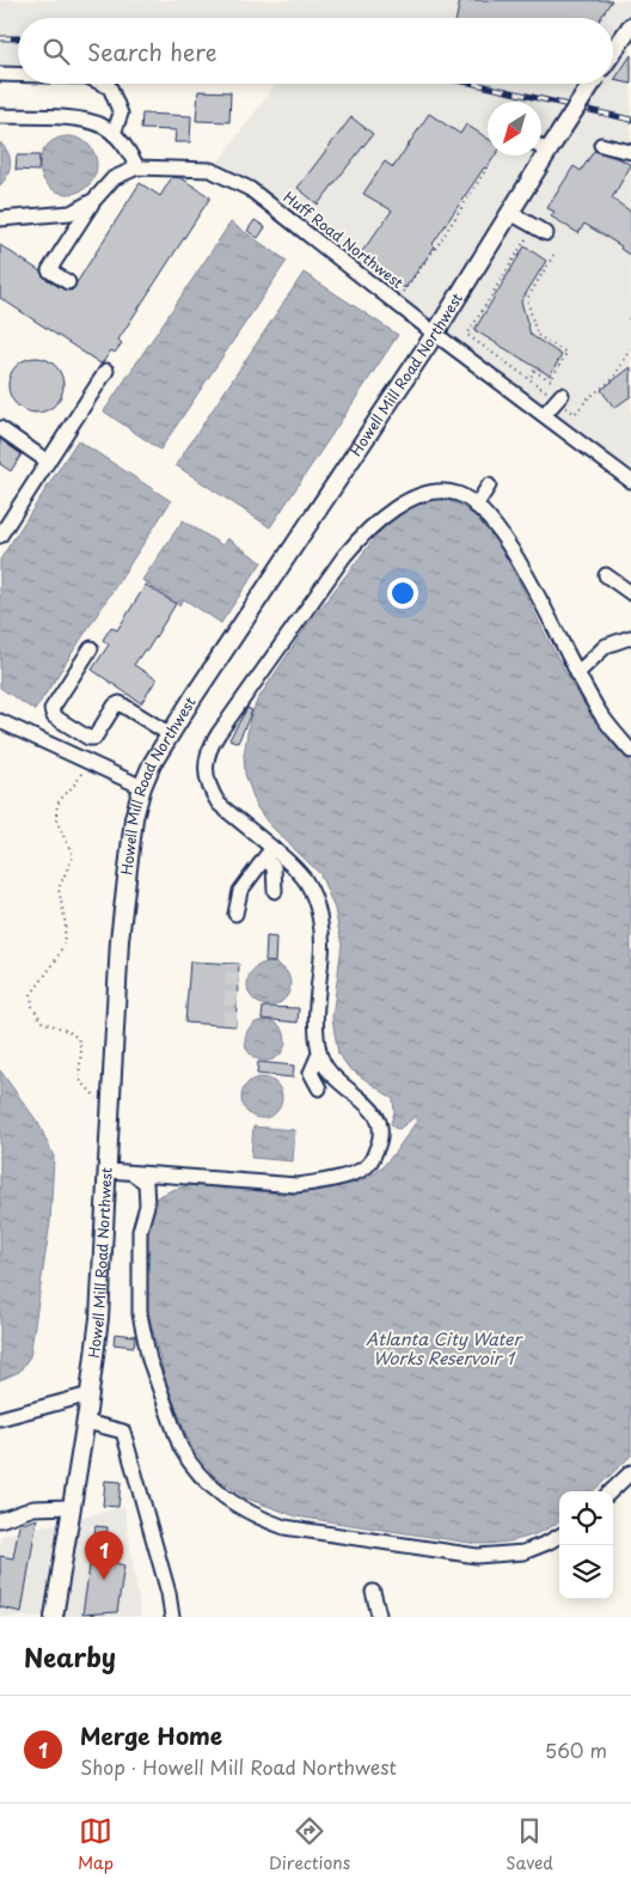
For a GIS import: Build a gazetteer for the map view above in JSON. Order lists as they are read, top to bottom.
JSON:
{
  "streets": {
    "main road": ["Howell Mill Road Northwest"],
    "street": ["Huff Road Northwest"]
  },
  "crossings": [
    ["Huff Road Northwest", "Howell Mill Road Northwest"]
  ],
  "water": ["Atlanta City Water Works Reservoir 1"],
  "north": "bottom left",
  "page": {
    "search": "Search here",
    "pins": "1",
    "heading": "Nearby",
    "list": [
      {
        "mark": "1",
        "name": "Merge Home",
        "note": "Shop · Howell Mill Road Northwest",
        "value": "560 m"
      }
    ],
    "nav": ["Map", "Directions", "Saved"]
  }
}
